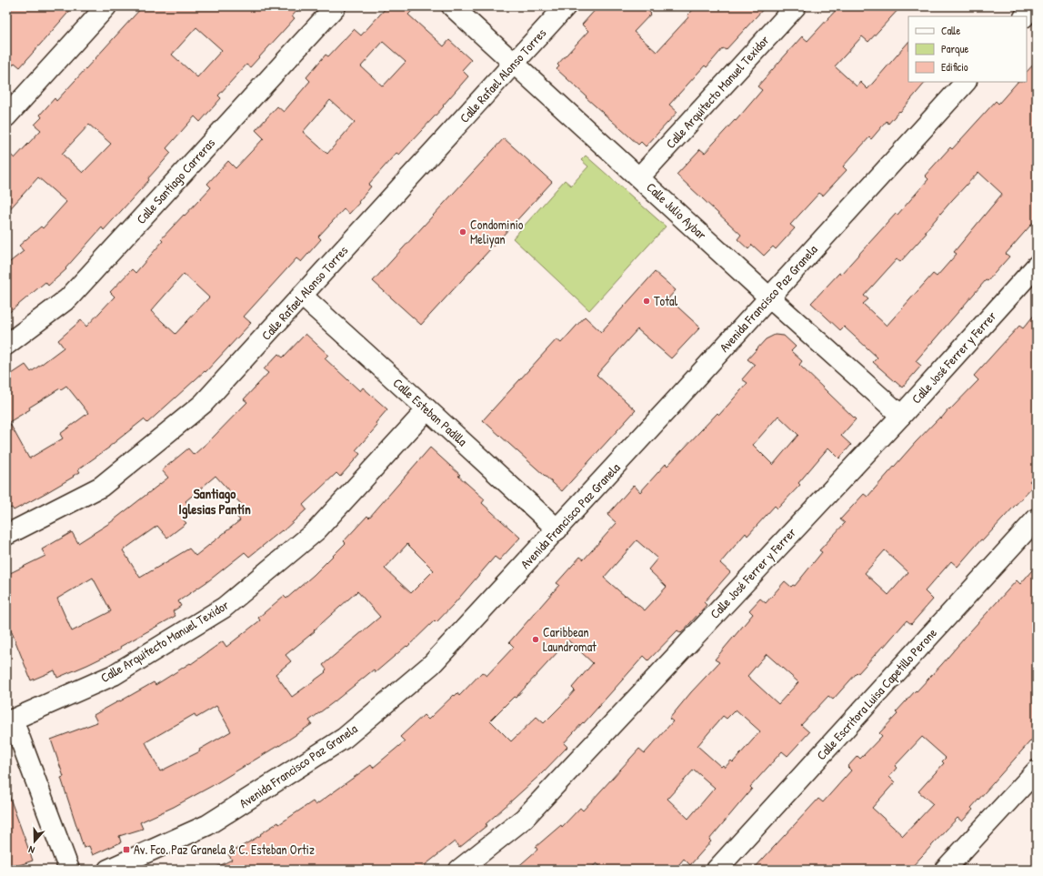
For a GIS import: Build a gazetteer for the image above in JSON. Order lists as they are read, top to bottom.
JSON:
{
  "streets": {
    "street": [
      "Calle Rafael Alonso Torres",
      "Calle Arquitecto Manuel Texidor",
      "Calle Santiago Carreras",
      "Calle Julio Aybar",
      "Avenida Francisco Paz Granela",
      "Calle José Ferrer y Ferrer",
      "Calle Esteban Padilla",
      "Calle Escritora Luisa Capetillo Perone"
    ]
  },
  "crossings": [
    ["Calle Rafael Alonso Torres", "Calle Julio Aybar"],
    ["Calle Rafael Alonso Torres", "Calle Esteban Padilla"],
    ["Calle Arquitecto Manuel Texidor", "Calle Julio Aybar"],
    ["Calle Arquitecto Manuel Texidor", "Calle Esteban Padilla"],
    ["Calle Julio Aybar", "Avenida Francisco Paz Granela"],
    ["Calle Julio Aybar", "Calle José Ferrer y Ferrer"],
    ["Avenida Francisco Paz Granela", "Calle Esteban Padilla"]
  ],
  "districts": ["Santiago Iglesias Pantín"],
  "places": {
    "other": ["Condominio Meliyan", "Total", "Caribbean Laundromat"],
    "transit": ["Av. Fco. Paz Granela & C. Esteban Ortiz"]
  },
  "legend": ["Calle", "Parque", "Edificio"],
  "north": "bottom"
}
